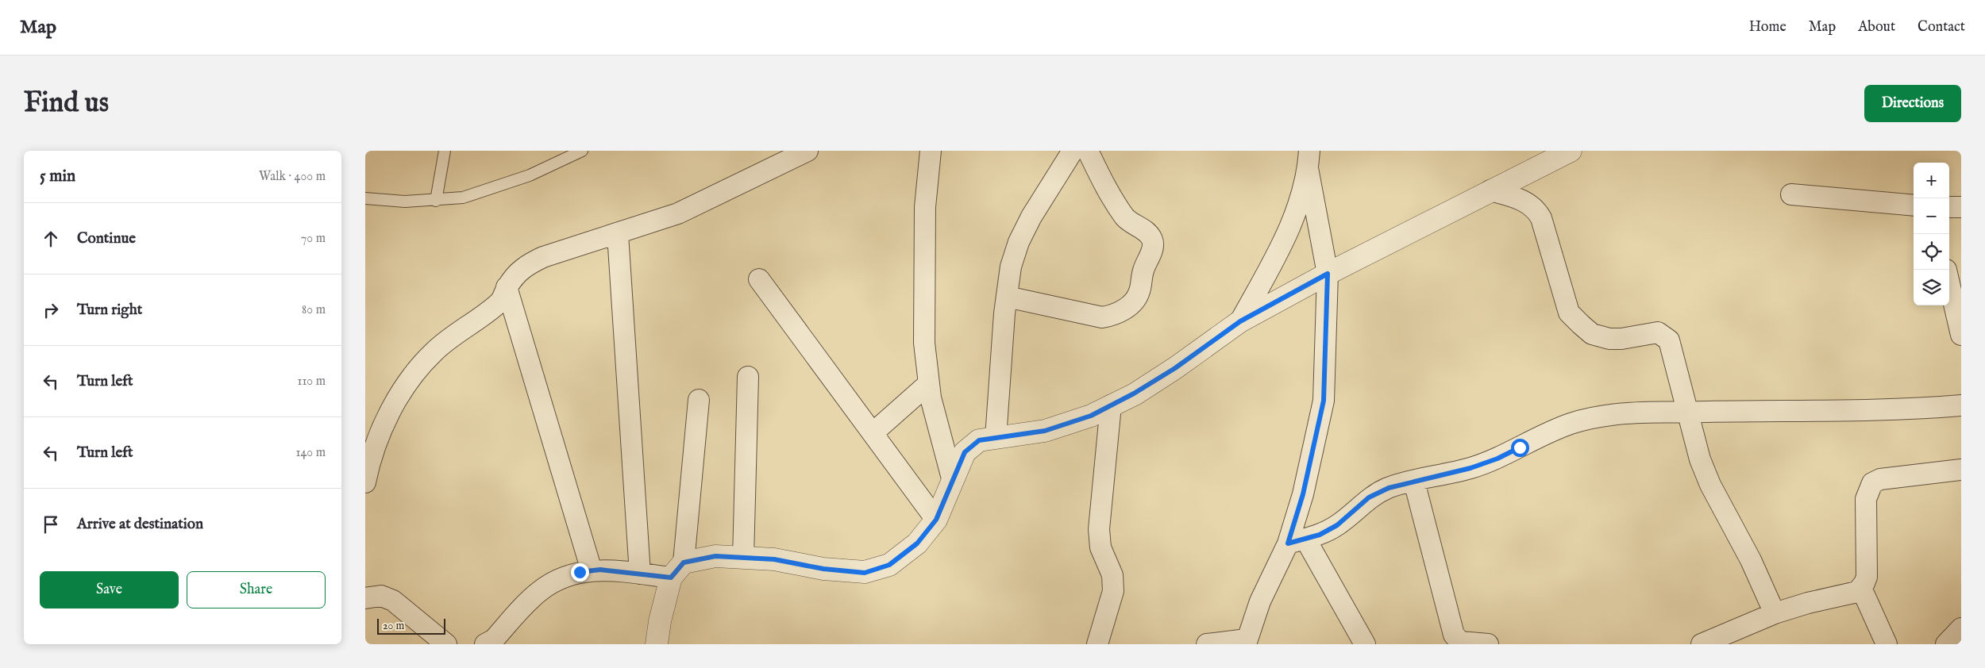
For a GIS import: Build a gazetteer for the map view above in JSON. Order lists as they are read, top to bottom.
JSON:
{
  "scale_bar": "20 m",
  "page": {
    "header": "Map",
    "nav": [
      "Home",
      "Map",
      "About",
      "Contact"
    ],
    "buttons": [
      "Directions",
      ["Save", "Share"]
    ],
    "title": "Find us",
    "heading": ["5 min", "Walk · 400 m"],
    "map_buttons": ["+", "−"],
    "list": [
      ["Continue", "70 m"],
      ["Turn right", "80 m"],
      ["Turn left", "110 m"],
      ["Turn left", "140 m"],
      "Arrive at destination"
    ],
    "scale": "20 m"
  }
}
